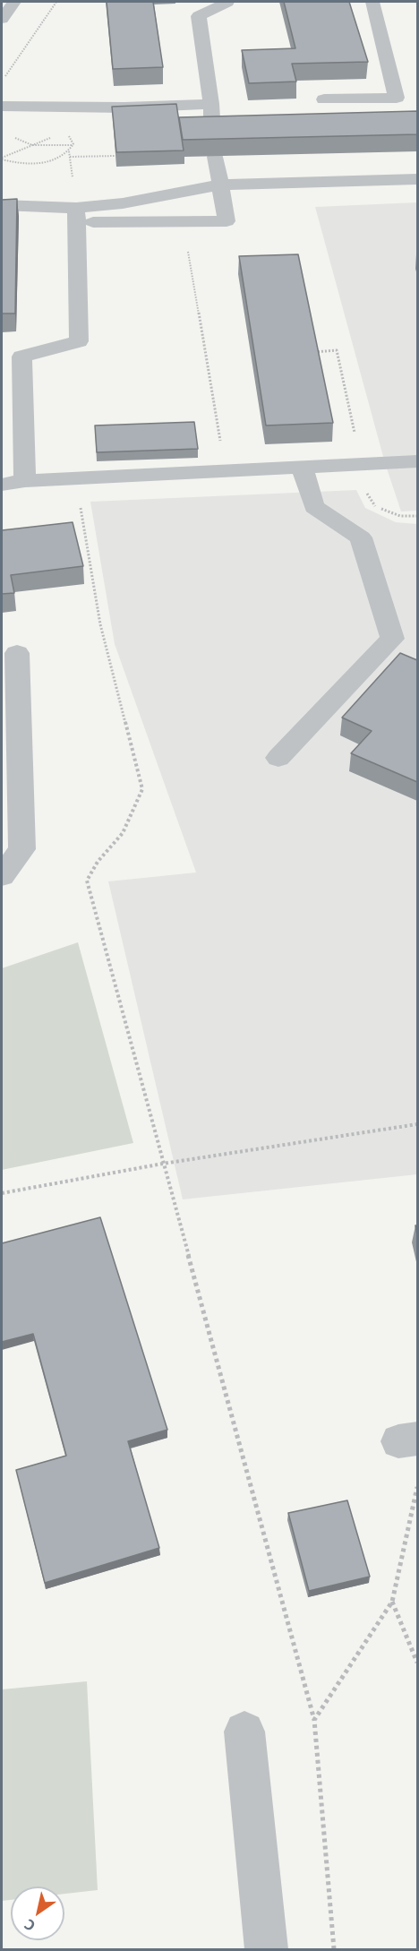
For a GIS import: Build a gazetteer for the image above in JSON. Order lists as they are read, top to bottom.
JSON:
{
  "north": "bottom left"
}
